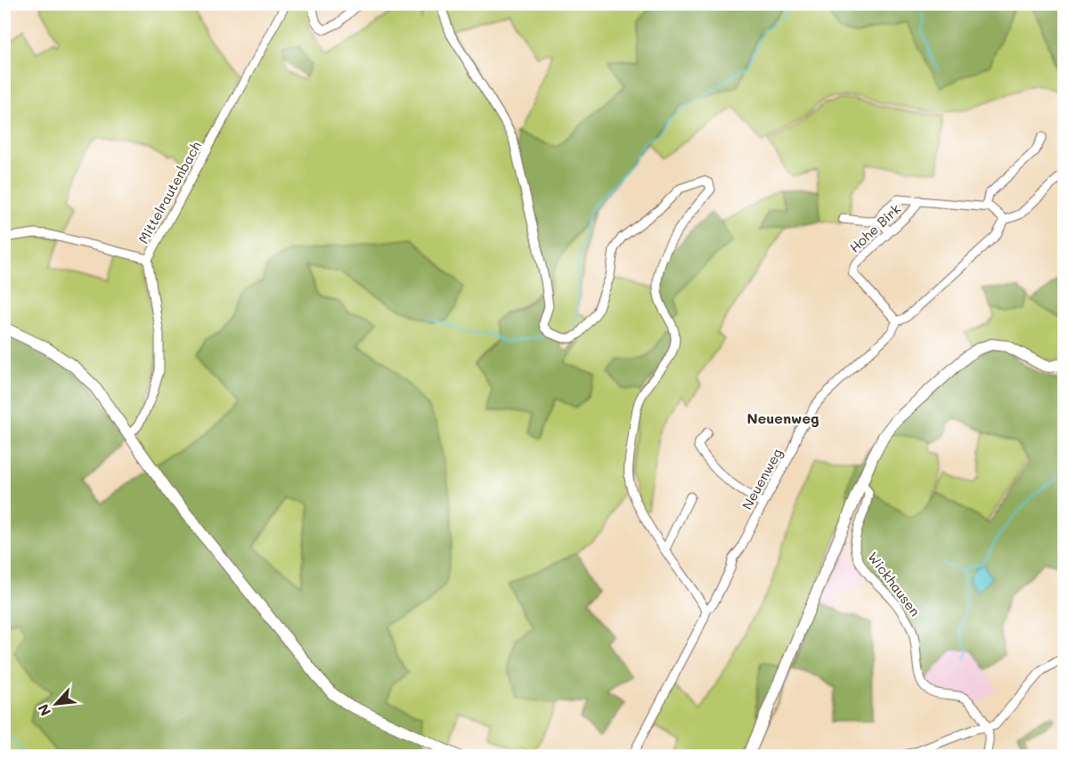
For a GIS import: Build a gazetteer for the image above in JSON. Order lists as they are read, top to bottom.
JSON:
{
  "streets": {
    "street": [
      "Mittelrautenbach",
      "Hohe Birk",
      "Neuenweg",
      "Wickhausen"
    ]
  },
  "crossings": [
    ["Hohe Birk", "Neuenweg"]
  ],
  "districts": ["Neuenweg"],
  "north": "bottom left"
}
